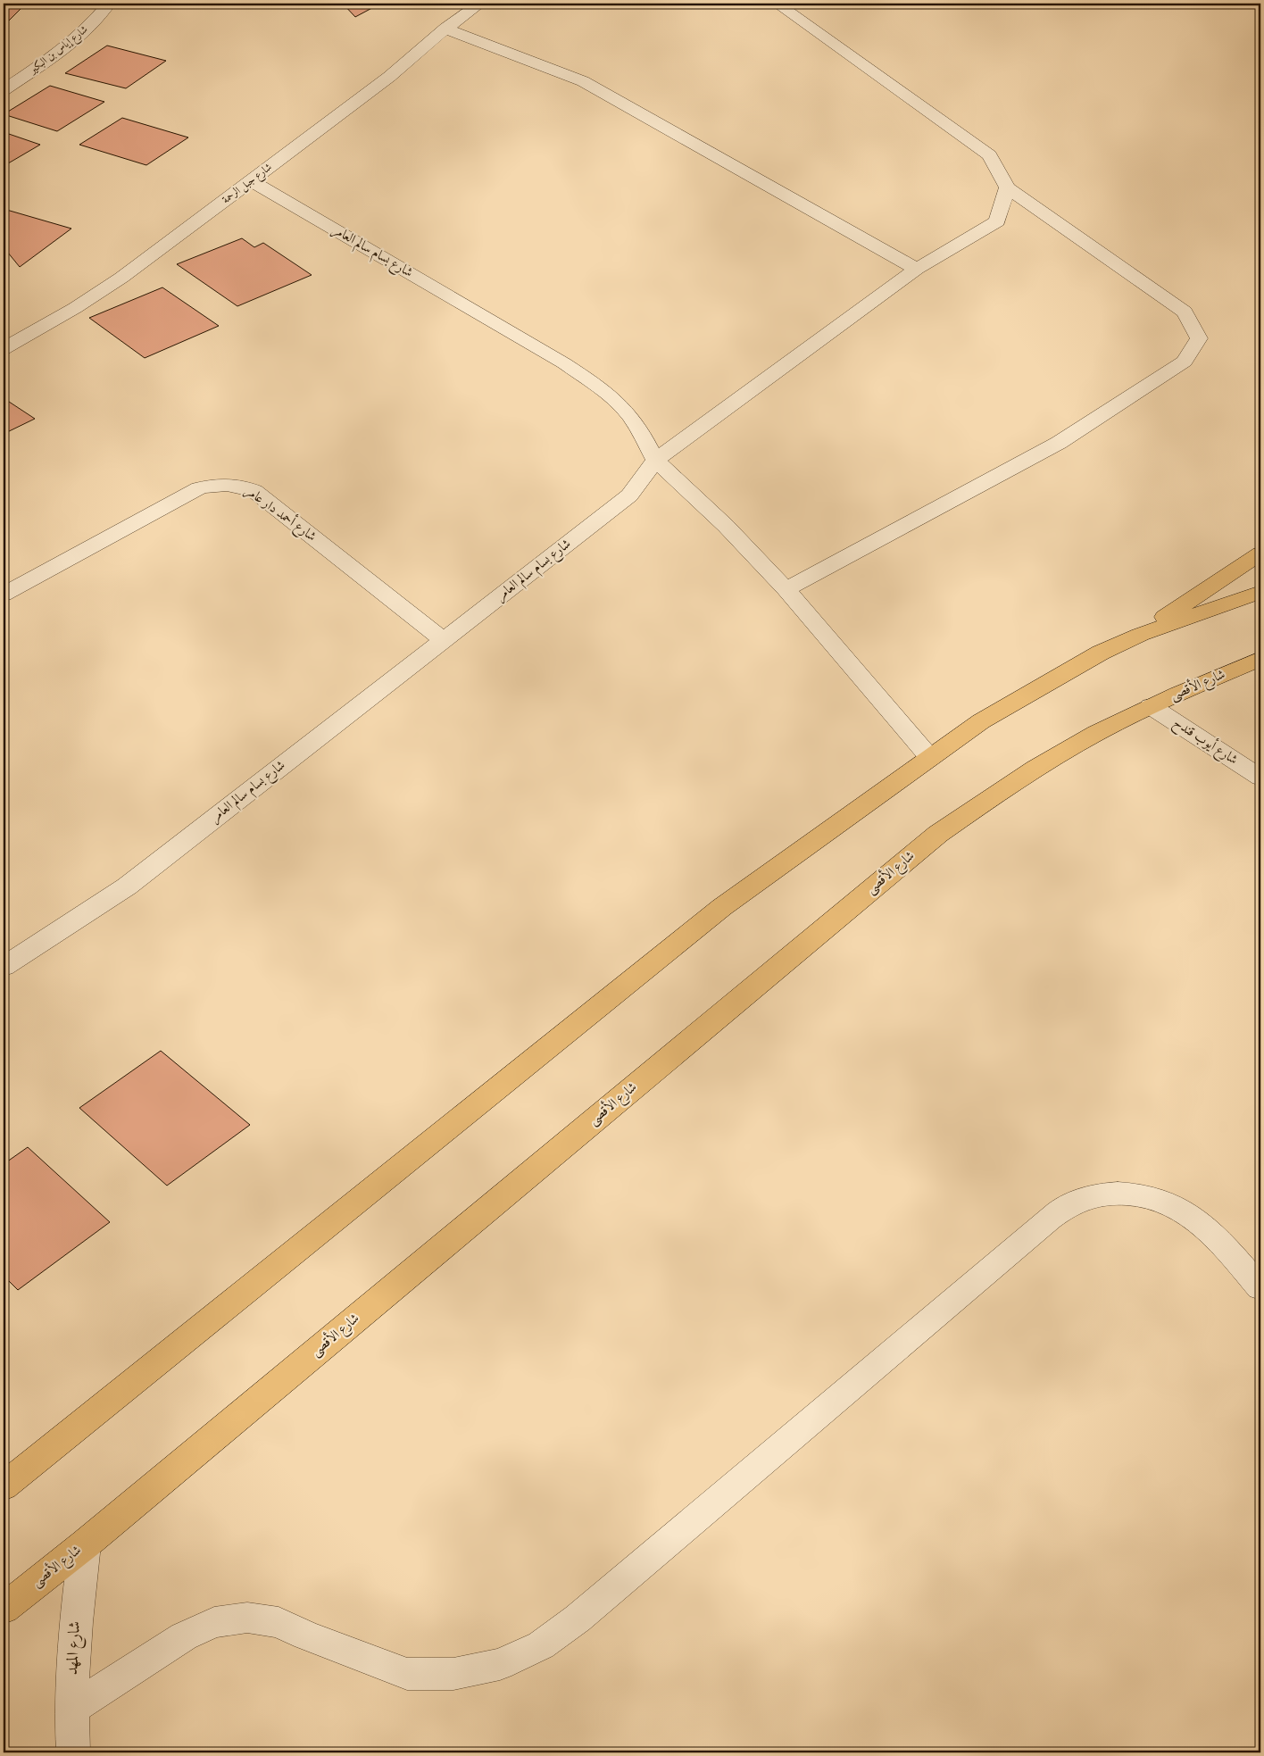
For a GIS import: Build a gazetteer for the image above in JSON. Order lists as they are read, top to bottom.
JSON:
{
  "streets": {
    "main road": ["شارع الأقصى"],
    "street": [
      "شارع إياس بن البكير",
      "شارع جبل الرحمة",
      "شارع بسام سالم العامر",
      "شارع أحمد دار عامر",
      "شارع أيوب قندح",
      "شارع المهد"
    ]
  },
  "crossings": [
    ["شارع جبل الرحمة", "شارع بسام سالم العامر"],
    ["شارع بسام سالم العامر", "شارع أحمد دار عامر"],
    ["شارع الأقصى", "شارع أيوب قندح"],
    ["شارع الأقصى", "شارع المهد"]
  ]
}
